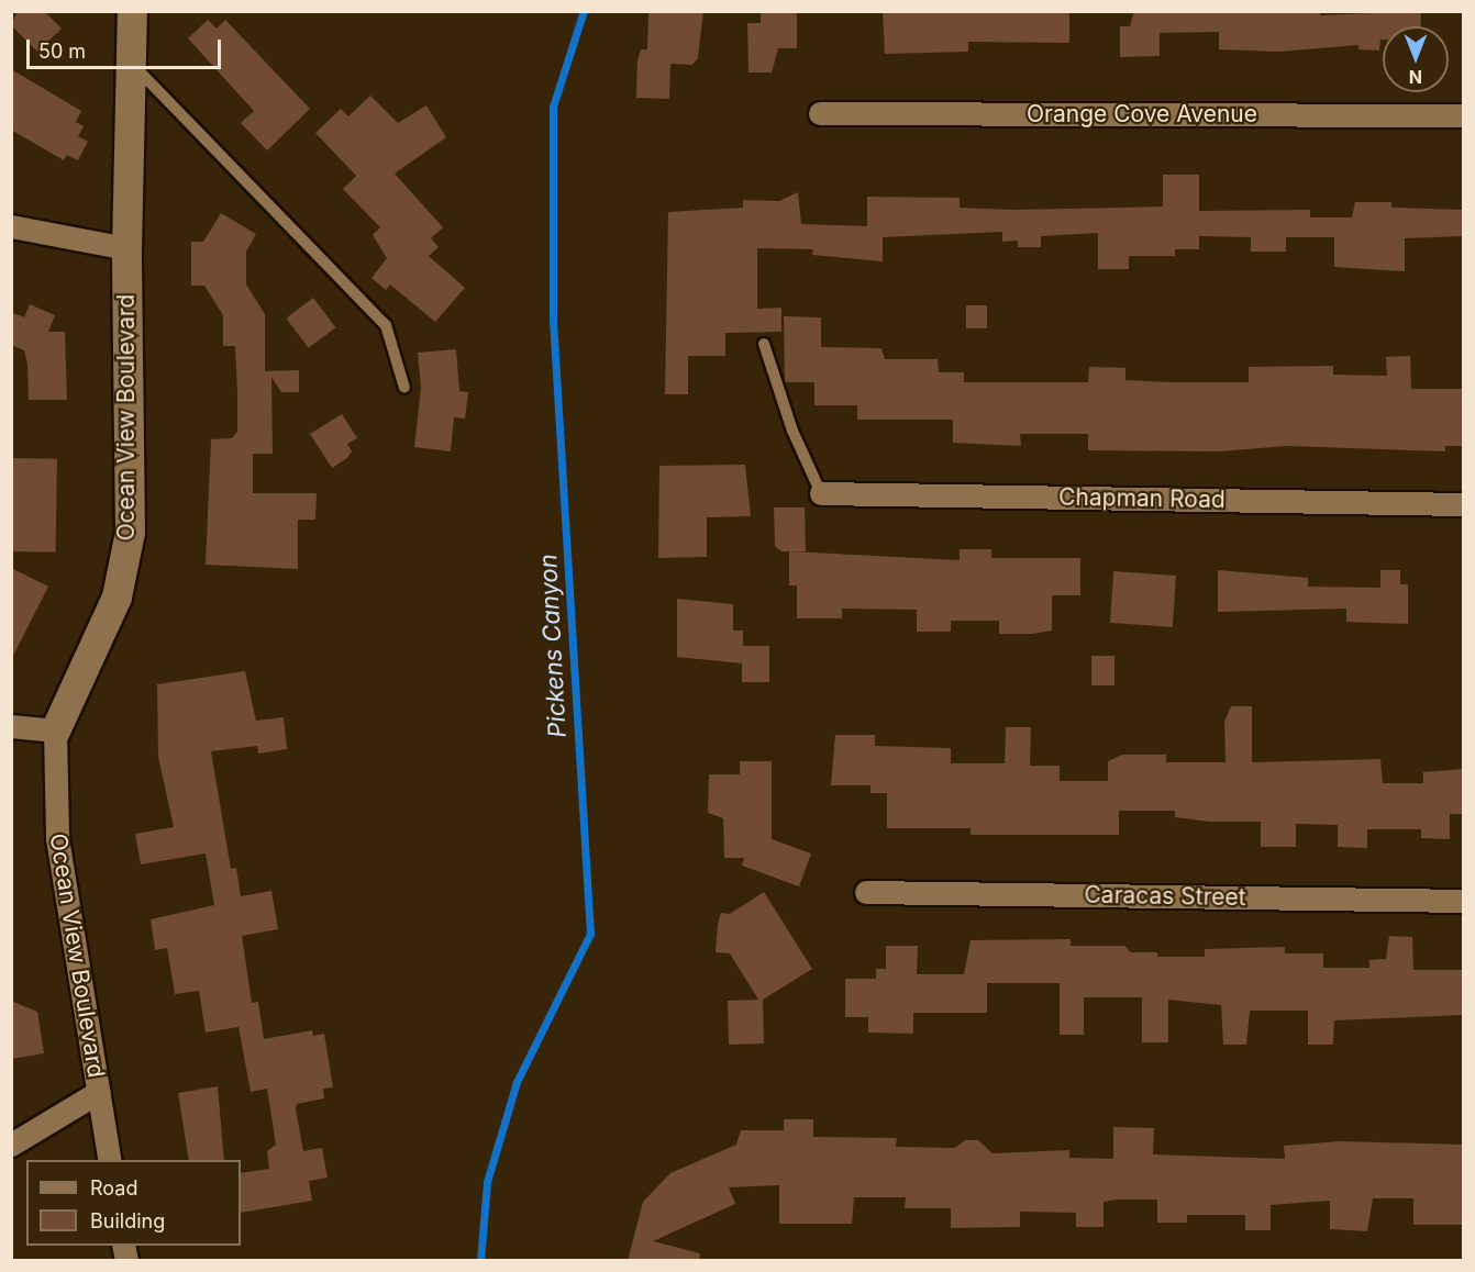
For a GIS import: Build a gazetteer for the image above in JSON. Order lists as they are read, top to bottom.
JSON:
{
  "streets": {
    "street": [
      "Orange Cove Avenue",
      "Ocean View Boulevard",
      "Chapman Road",
      "Caracas Street"
    ]
  },
  "water": ["Pickens Canyon"],
  "legend": ["Road", "Building"],
  "scale_bar": "50 m",
  "north": "bottom"
}
